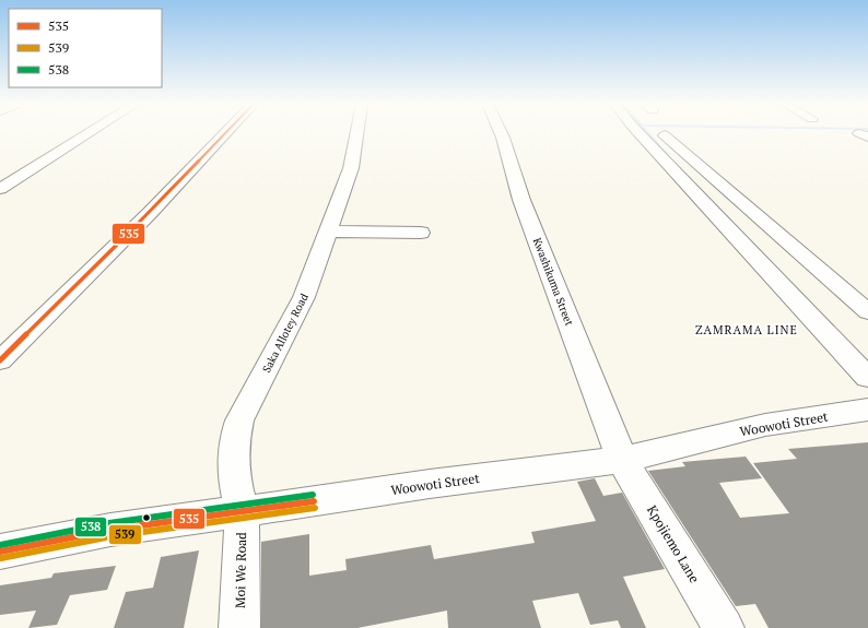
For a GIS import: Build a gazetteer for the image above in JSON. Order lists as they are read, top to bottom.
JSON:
{
  "streets": {
    "street": [
      "Kwashikuma Street",
      "Saka Allotey Road",
      "Woowoti Street",
      "Kpojiemo Lane",
      "Moi We Road"
    ]
  },
  "crossings": [
    ["Kwashikuma Street", "Woowoti Street"],
    ["Kwashikuma Street", "Kpojiemo Lane"],
    ["Saka Allotey Road", "Woowoti Street"],
    ["Saka Allotey Road", "Moi We Road"],
    ["Woowoti Street", "Kpojiemo Lane"],
    ["Woowoti Street", "Moi We Road"]
  ],
  "districts": ["ZAMRAMA LINE"],
  "lines": ["transit line 535", "transit line 538", "transit line 539"],
  "legend": ["535", "539", "538"]
}
